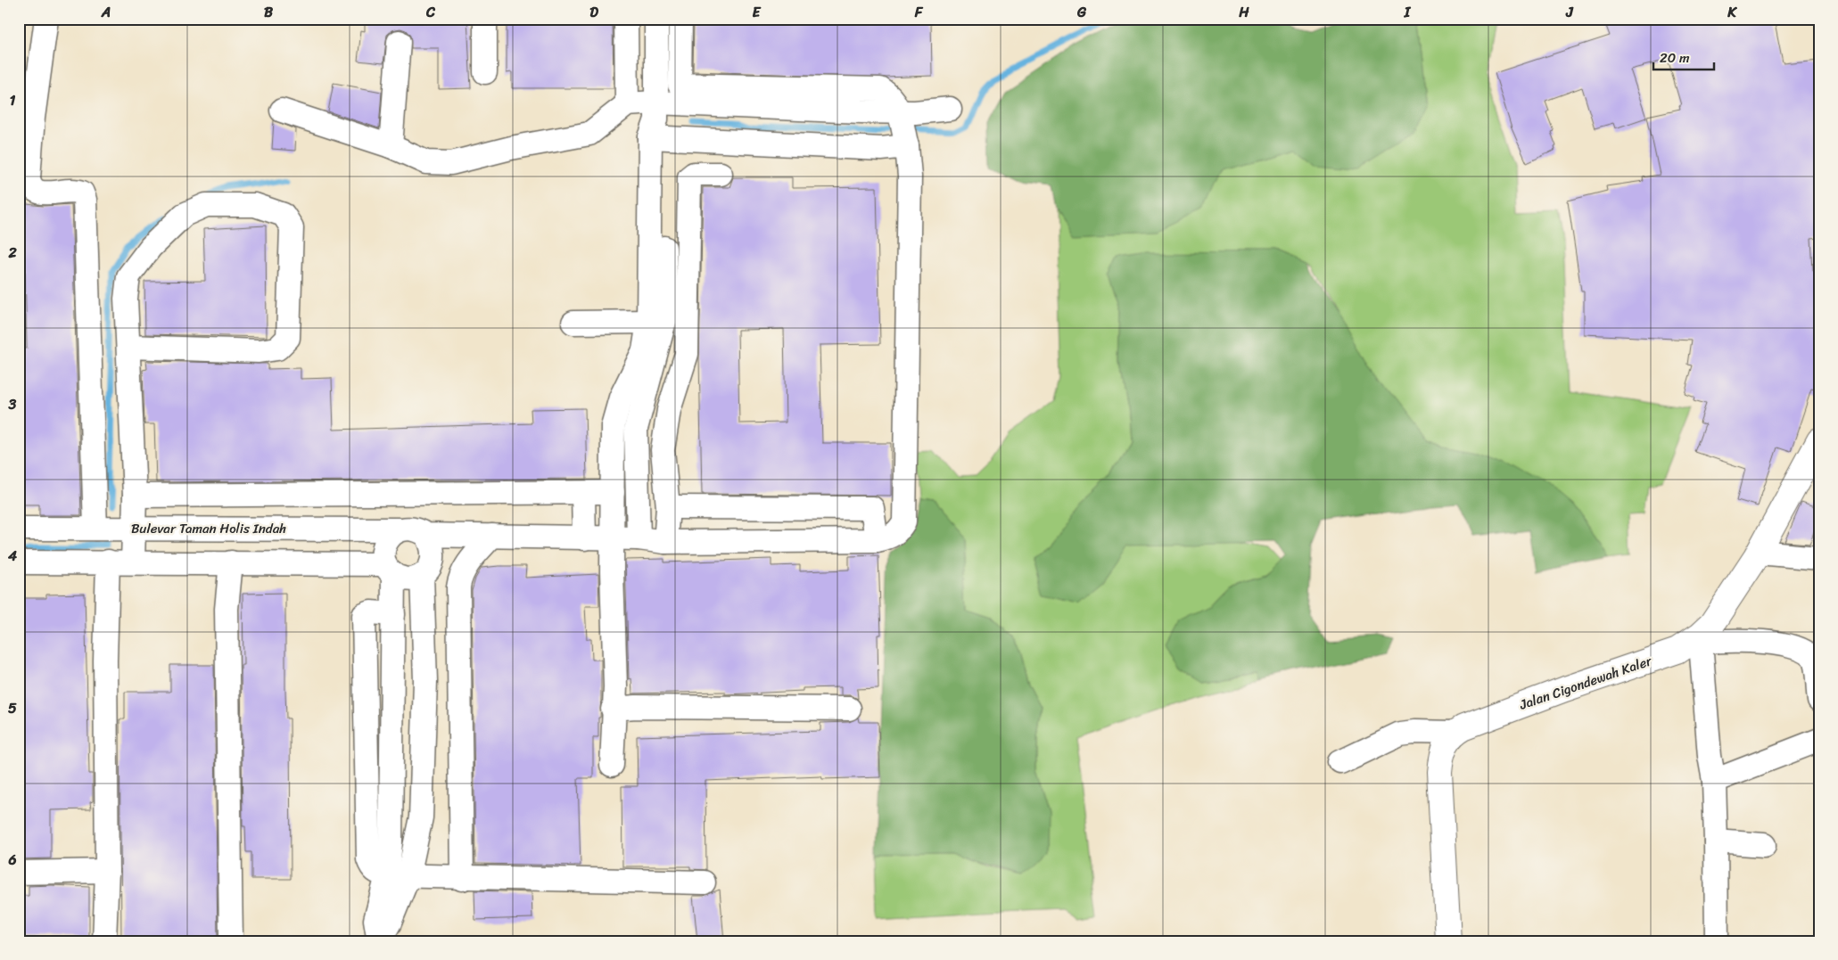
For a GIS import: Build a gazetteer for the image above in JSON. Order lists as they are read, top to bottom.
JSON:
{
  "streets": {
    "main road": ["Jalan Cigondewah Kaler"],
    "street": ["Bulevar Taman Holis Indah"]
  },
  "scale_bar": "20 m",
  "grid": {
    "columns": [
      "A",
      "B",
      "C",
      "D",
      "E",
      "F",
      "G",
      "H",
      "I",
      "J",
      "K"
    ],
    "rows": [
      "1",
      "2",
      "3",
      "4",
      "5",
      "6"
    ]
  }
}
